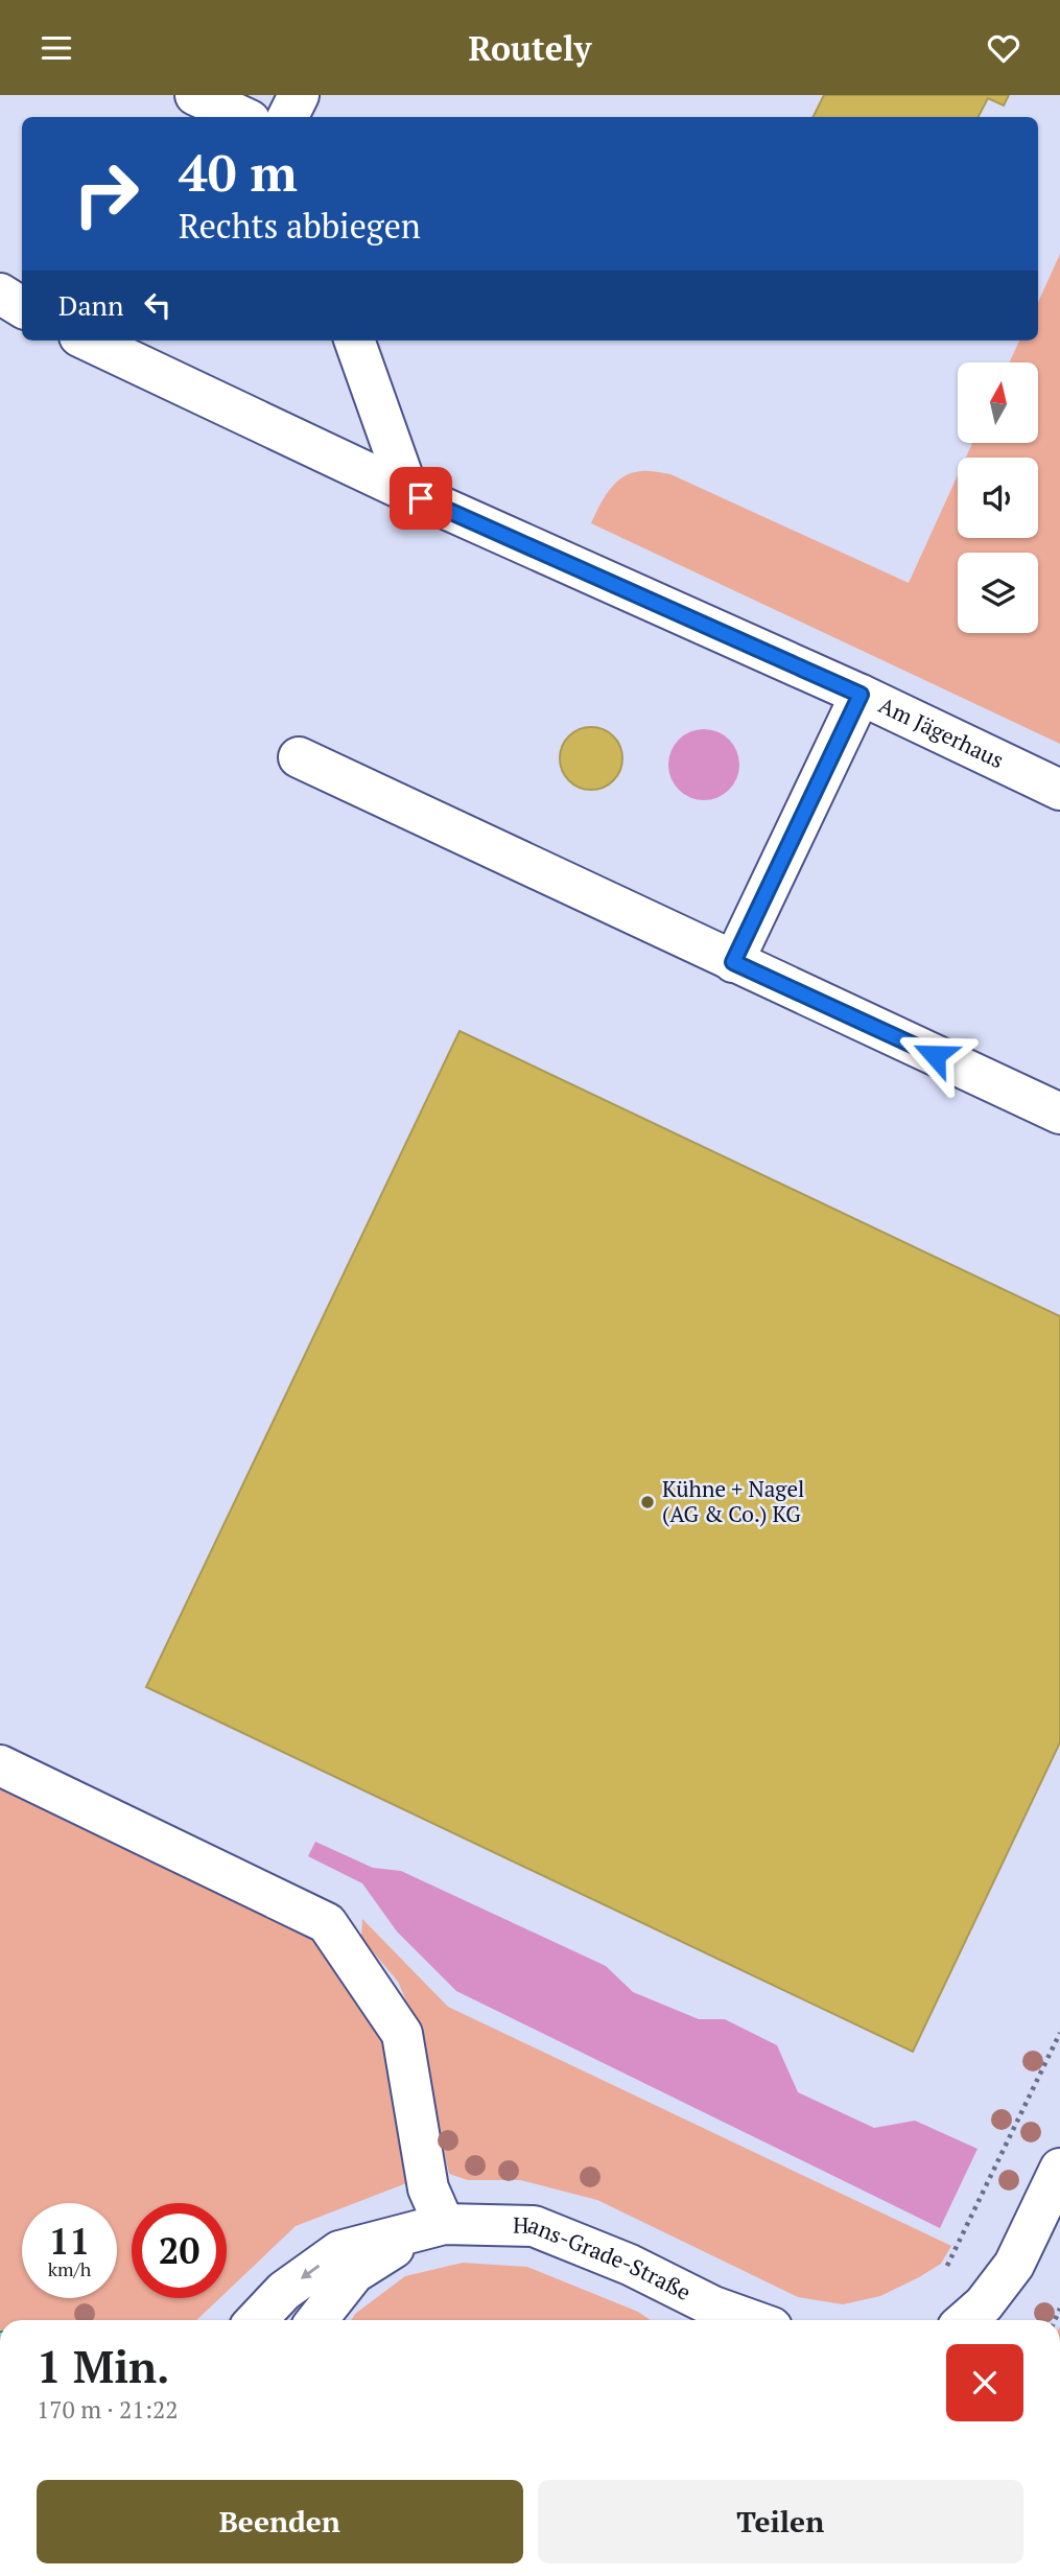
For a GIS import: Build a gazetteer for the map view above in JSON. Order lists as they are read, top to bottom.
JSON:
{
  "streets": {
    "street": ["Am Jägerhaus", "Hans-Grade-Straße"]
  },
  "places": ["Kühne + Nagel (AG & Co.) KG"],
  "north": "top",
  "page": {
    "header": "Routely",
    "turn": ["40 m", "Rechts abbiegen"],
    "then": "Dann",
    "speed": "11 km/h",
    "limit": "20",
    "heading": ["1 Min.", "170 m · 21:22"],
    "buttons": ["Beenden", "Teilen"]
  }
}
